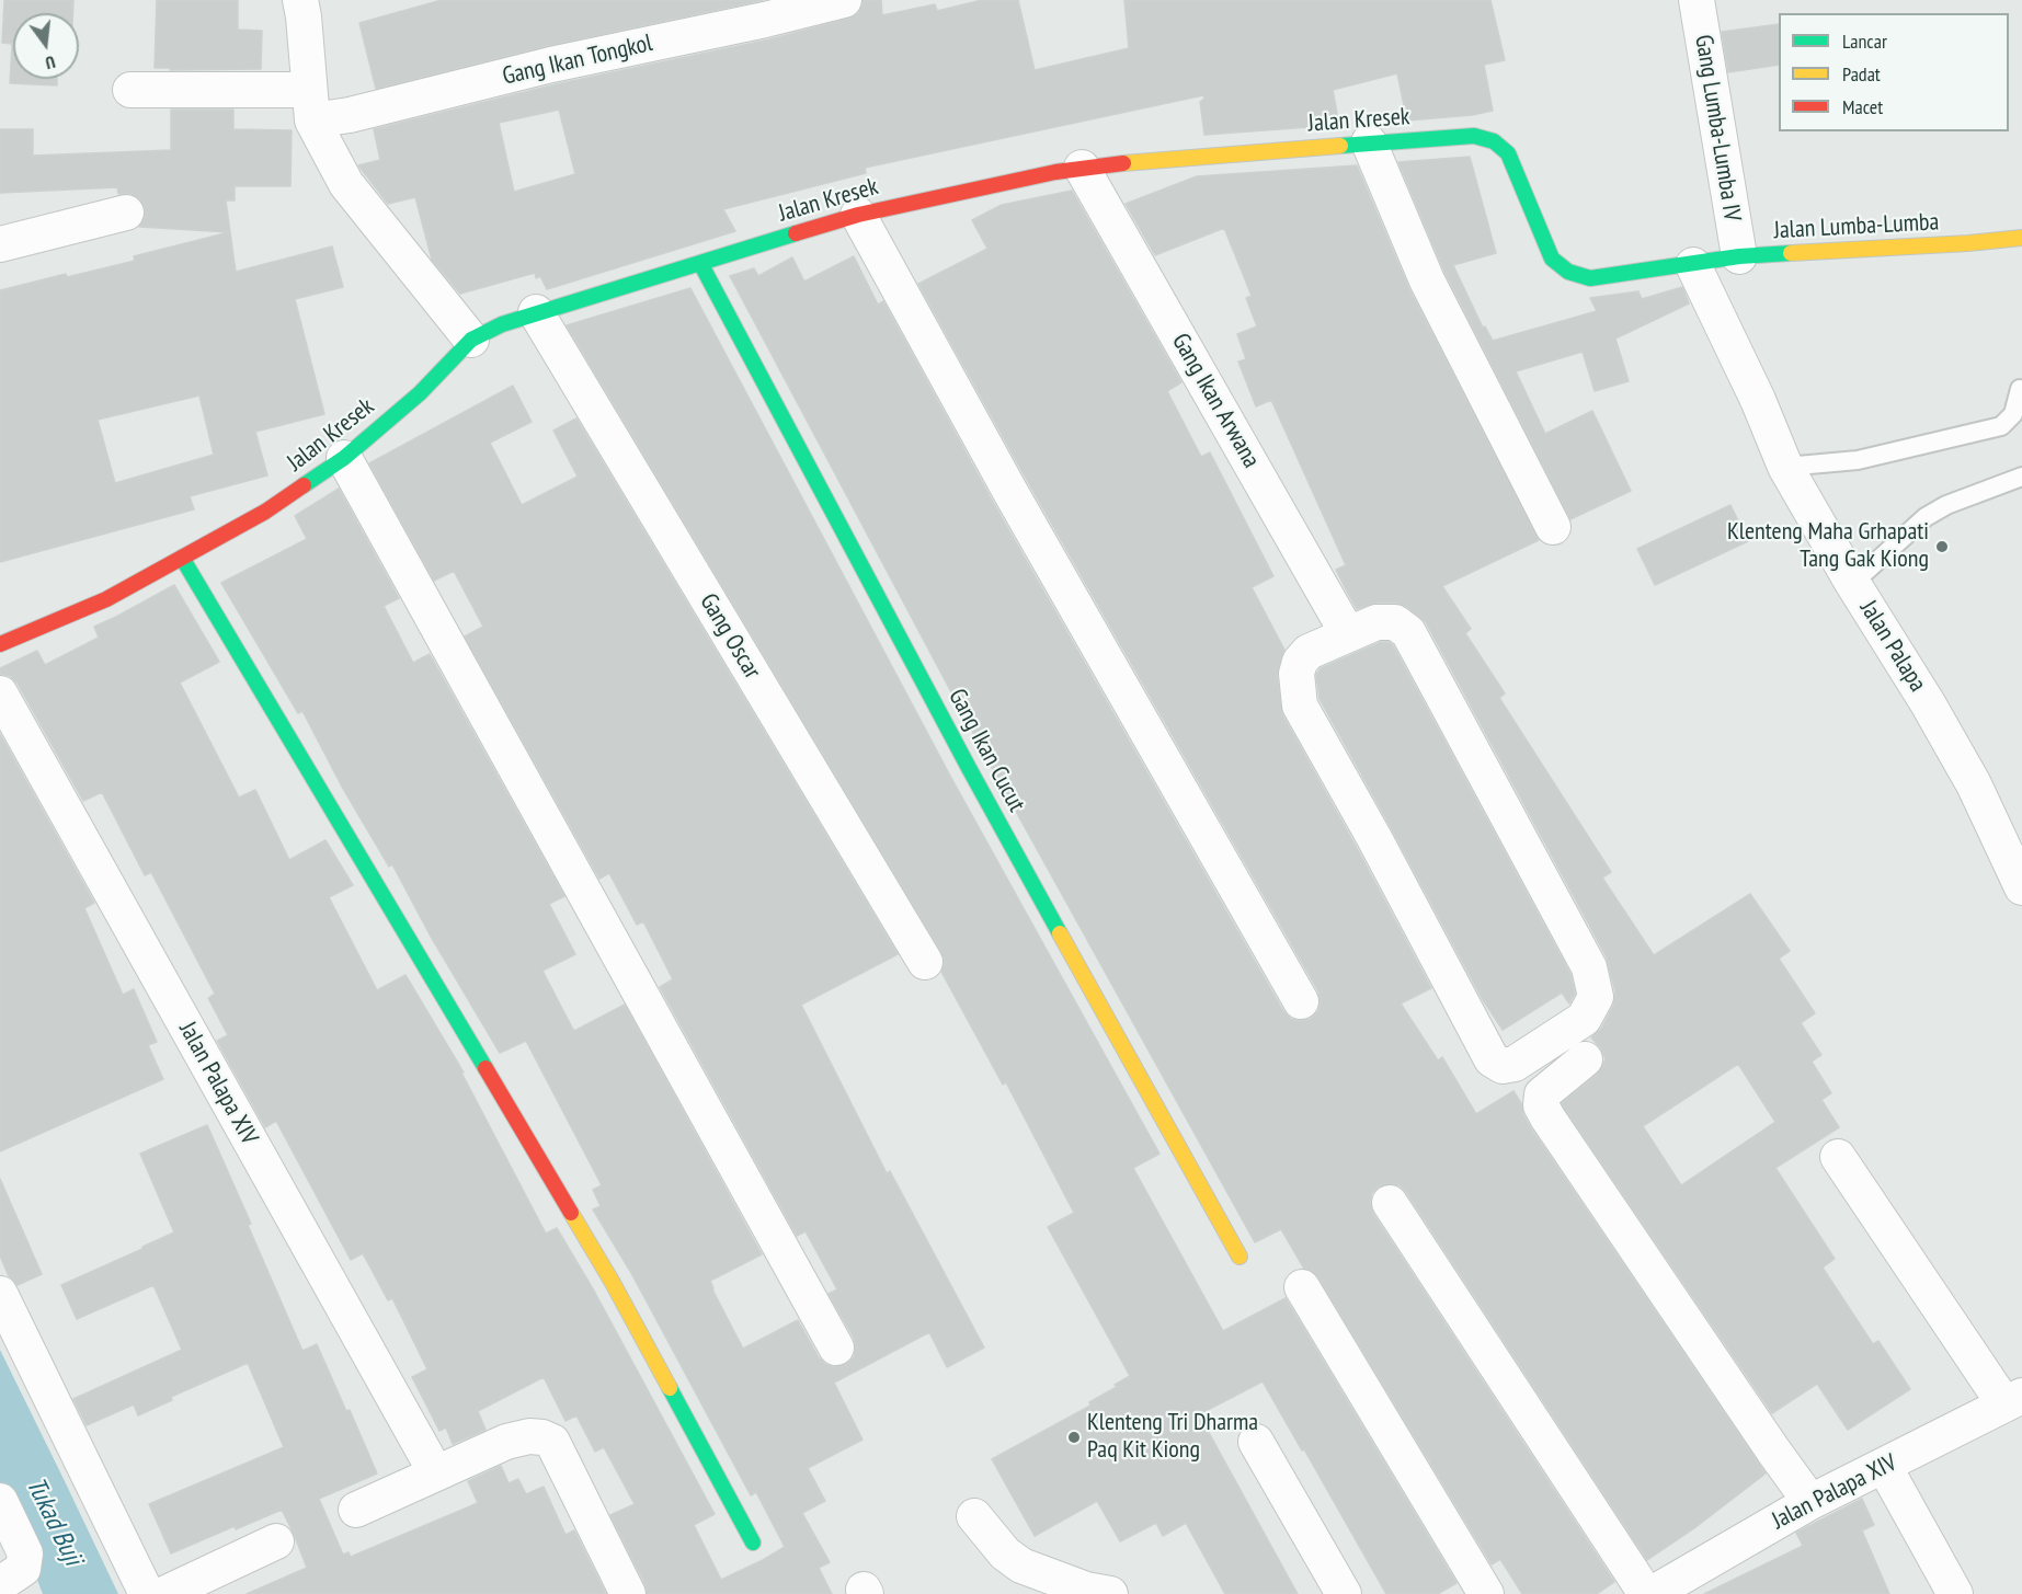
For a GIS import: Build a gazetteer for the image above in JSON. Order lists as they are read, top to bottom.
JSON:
{
  "streets": {
    "street": [
      "Gang Ikan Tongkol",
      "Jalan Kresek",
      "Gang Lumba-Lumba IV",
      "Jalan Lumba-Lumba",
      "Gang Ikan Arwana",
      "Gang Oscar",
      "Jalan Palapa",
      "Gang Ikan Cucut",
      "Jalan Palapa XIV"
    ]
  },
  "crossings": [
    ["Jalan Kresek", "Jalan Lumba-Lumba"],
    ["Jalan Kresek", "Gang Ikan Arwana"],
    ["Jalan Kresek", "Gang Oscar"],
    ["Jalan Kresek", "Jalan Palapa"],
    ["Jalan Kresek", "Gang Ikan Cucut"],
    ["Gang Lumba-Lumba IV", "Jalan Lumba-Lumba"],
    ["Jalan Lumba-Lumba", "Jalan Palapa"]
  ],
  "water": ["Tukad Buji"],
  "places": ["Klenteng Maha Grhapati Tang Gak Kiong", "Klenteng Tri Dharma Paq Kit Kiong"],
  "legend": ["Lancar", "Padat", "Macet"],
  "north": "bottom"
}
